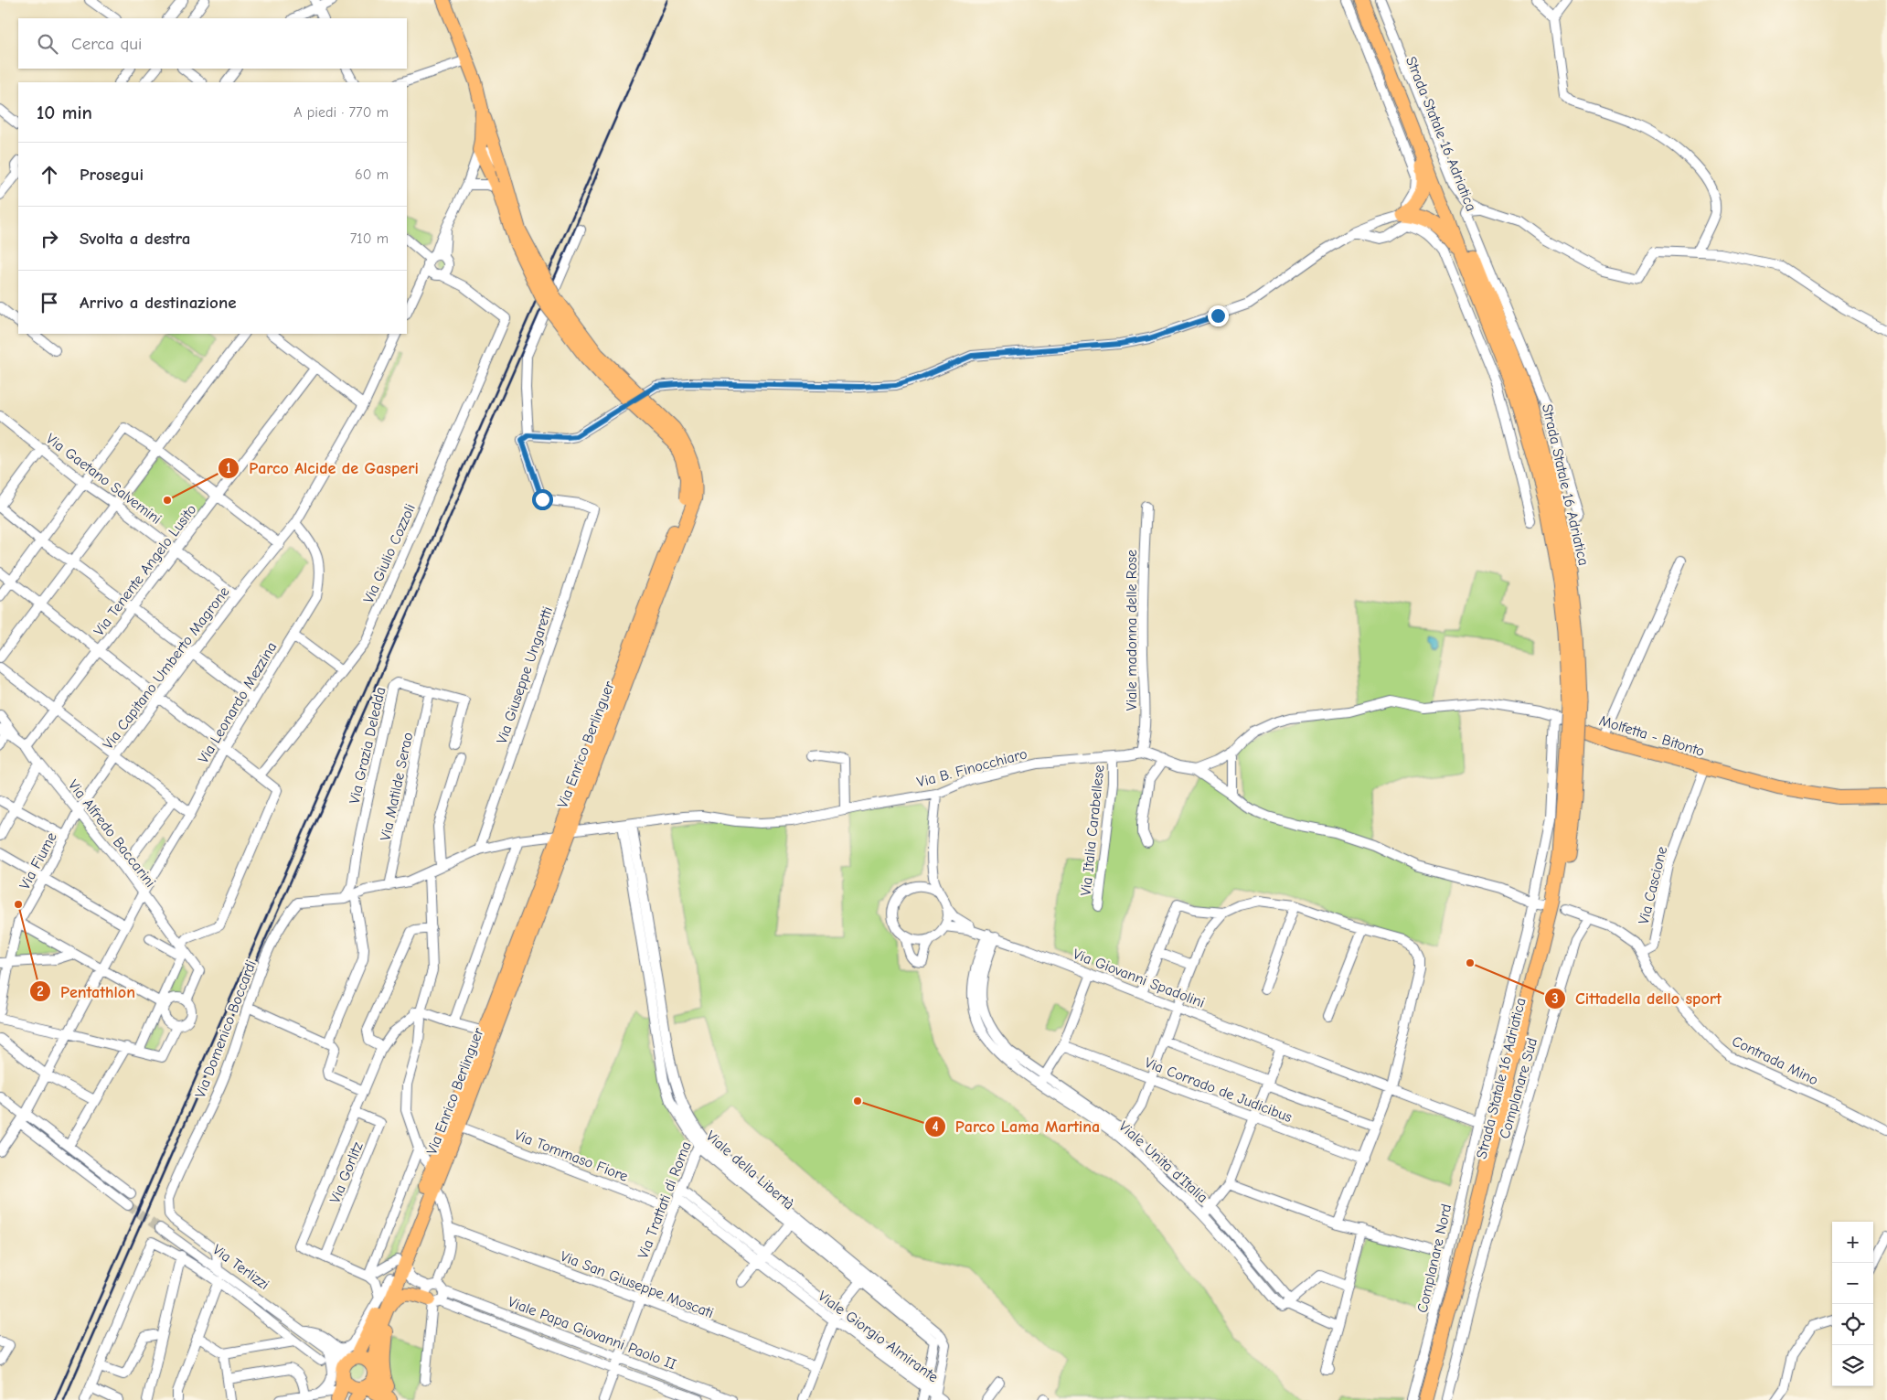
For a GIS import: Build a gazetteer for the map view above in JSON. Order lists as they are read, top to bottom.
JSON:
{
  "streets": {
    "highway": ["Strada Statale 16 Adriatica"],
    "main road": ["Molfetta - Bitonto", "Via Enrico Berlinguer"],
    "street": [
      "Via Gaetano Salvemini",
      "Via Giulio Cozzoli",
      "Via Tenente Angelo Lusito",
      "Viale madonna delle Rose",
      "Via Capitano Umberto Magrone",
      "Via Giuseppe Ungaretti",
      "Via Leonardo Mezzina",
      "Via Grazia Deledda",
      "Via B. Finocchiaro",
      "Via Matilde Serao",
      "Via Italia Carabellese",
      "Via Alfredo Baccarini",
      "Via Fiume",
      "Via Cascione",
      "Via Giovanni Spadolini",
      "Via Domenico Boccardi",
      "Contrada Mino",
      "Complanare Sud",
      "Via Corrado de Judicibus",
      "Via Tommaso Fiore",
      "Viale Unita d'Italia",
      "Viale della Libertà",
      "Via Gorlitz",
      "Via Trattati di Roma",
      "Complanare Nord",
      "Via Terlizzi",
      "Via San Giuseppe Moscati",
      "Viale Papa Giovanni Paolo II",
      "Viale Giorgio Almirante"
    ]
  },
  "crossings": [
    ["Strada Statale 16 Adriatica", "Molfetta - Bitonto"],
    ["Via Gaetano Salvemini", "Via Tenente Angelo Lusito"],
    ["Via Gaetano Salvemini", "Via Capitano Umberto Magrone"],
    ["Via Tenente Angelo Lusito", "Via Alfredo Baccarini"],
    ["Viale madonna delle Rose", "Via B. Finocchiaro"],
    ["Via Capitano Umberto Magrone", "Via Leonardo Mezzina"],
    ["Via Capitano Umberto Magrone", "Via Alfredo Baccarini"],
    ["Via Capitano Umberto Magrone", "Via Fiume"],
    ["Via Giuseppe Ungaretti", "Via Domenico Boccardi"],
    ["Via Leonardo Mezzina", "Via Alfredo Baccarini"],
    ["Molfetta - Bitonto", "Via B. Finocchiaro"],
    ["Molfetta - Bitonto", "Via Cascione"],
    ["Via Enrico Berlinguer", "Via B. Finocchiaro"],
    ["Via Enrico Berlinguer", "Via Tommaso Fiore"],
    ["Via Enrico Berlinguer", "Via Terlizzi"],
    ["Via Enrico Berlinguer", "Viale Papa Giovanni Paolo II"],
    ["Via Grazia Deledda", "Via Matilde Serao"],
    ["Via Grazia Deledda", "Via Domenico Boccardi"],
    ["Via B. Finocchiaro", "Via Italia Carabellese"],
    ["Via B. Finocchiaro", "Via Domenico Boccardi"],
    ["Via B. Finocchiaro", "Viale della Libertà"],
    ["Via Matilde Serao", "Via Domenico Boccardi"],
    ["Via Alfredo Baccarini", "Via Fiume"],
    ["Via Cascione", "Contrada Mino"],
    ["Via Giovanni Spadolini", "Viale Unita d'Italia"],
    ["Via Domenico Boccardi", "Via Terlizzi"],
    ["Contrada Mino", "Complanare Sud"],
    ["Via Tommaso Fiore", "Via Trattati di Roma"],
    ["Viale della Libertà", "Via Trattati di Roma"],
    ["Via Trattati di Roma", "Via San Giuseppe Moscati"],
    ["Via Trattati di Roma", "Viale Papa Giovanni Paolo II"],
    ["Via Trattati di Roma", "Viale Giorgio Almirante"]
  ],
  "places": [
    "Parco Alcide de Gasperi",
    "Pentathlon",
    "Cittadella dello sport",
    "Parco Lama Martina"
  ],
  "page": {
    "search": "Cerca qui",
    "heading": ["10 min", "A piedi · 770 m"],
    "list": [
      ["Prosegui", "60 m"],
      ["Svolta a destra", "710 m"],
      "Arrivo a destinazione"
    ],
    "map_buttons": ["+", "−"]
  }
}
